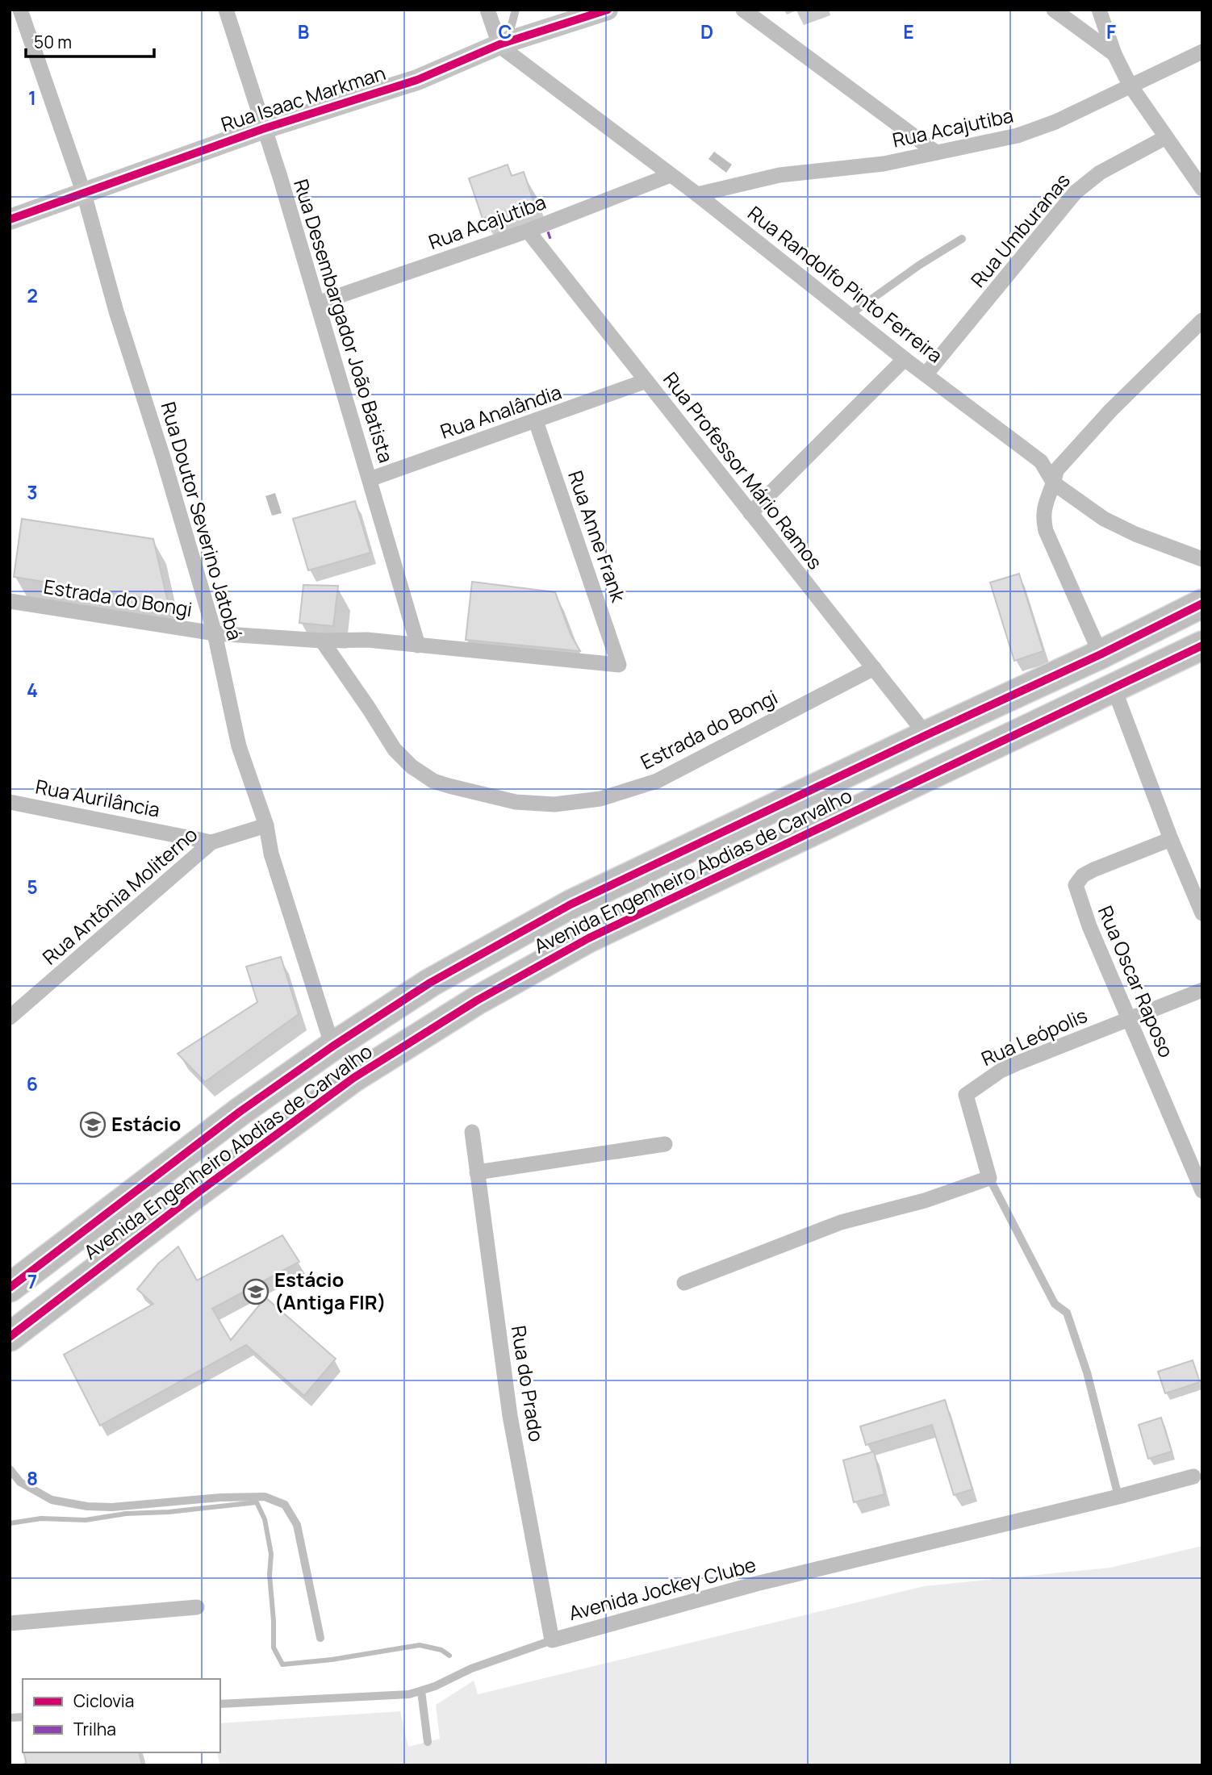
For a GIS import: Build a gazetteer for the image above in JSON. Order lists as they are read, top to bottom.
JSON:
{
  "streets": {
    "highway": ["Avenida Engenheiro Abdias de Carvalho"],
    "street": [
      "Rua Isaac Markman",
      "Rua Acajutiba",
      "Rua Umburanas",
      "Rua Randolfo Pinto Ferreira",
      "Rua Desembargador João Batista",
      "Rua Analândia",
      "Rua Professor Mário Ramos",
      "Rua Doutor Severino Jatobá",
      "Rua Anne Frank",
      "Estrada do Bongi",
      "Rua Aurilância",
      "Rua Antônia Moliterno",
      "Rua Oscar Raposo",
      "Rua Leópolis",
      "Rua do Prado",
      "Avenida Jockey Clube"
    ]
  },
  "crossings": [
    ["Rua Isaac Markman", "Rua Randolfo Pinto Ferreira"],
    ["Rua Isaac Markman", "Rua Desembargador João Batista"],
    ["Rua Isaac Markman", "Rua Doutor Severino Jatobá"],
    ["Rua Acajutiba", "Rua Randolfo Pinto Ferreira"],
    ["Rua Acajutiba", "Rua Desembargador João Batista"],
    ["Rua Acajutiba", "Rua Professor Mário Ramos"],
    ["Rua Umburanas", "Rua Randolfo Pinto Ferreira"],
    ["Rua Desembargador João Batista", "Rua Analândia"],
    ["Rua Desembargador João Batista", "Estrada do Bongi"],
    ["Rua Analândia", "Rua Professor Mário Ramos"],
    ["Rua Analândia", "Rua Anne Frank"],
    ["Rua Professor Mário Ramos", "Estrada do Bongi"],
    ["Rua Professor Mário Ramos", "Avenida Engenheiro Abdias de Carvalho"],
    ["Rua Doutor Severino Jatobá", "Estrada do Bongi"],
    ["Rua Doutor Severino Jatobá", "Avenida Engenheiro Abdias de Carvalho"],
    ["Rua Doutor Severino Jatobá", "Rua Antônia Moliterno"],
    ["Rua Anne Frank", "Estrada do Bongi"],
    ["Rua Aurilância", "Rua Antônia Moliterno"],
    ["Rua Oscar Raposo", "Rua Leópolis"],
    ["Rua do Prado", "Avenida Jockey Clube"]
  ],
  "places": {
    "school or university": ["Estácio", "Estácio (Antiga FIR)"]
  },
  "legend": ["Ciclovia", "Trilha"],
  "scale_bar": "50 m",
  "grid": {
    "columns": [
      "B",
      "C",
      "D",
      "E",
      "F"
    ],
    "rows": [
      "1",
      "2",
      "3",
      "4",
      "5",
      "6",
      "7",
      "8"
    ]
  }
}
